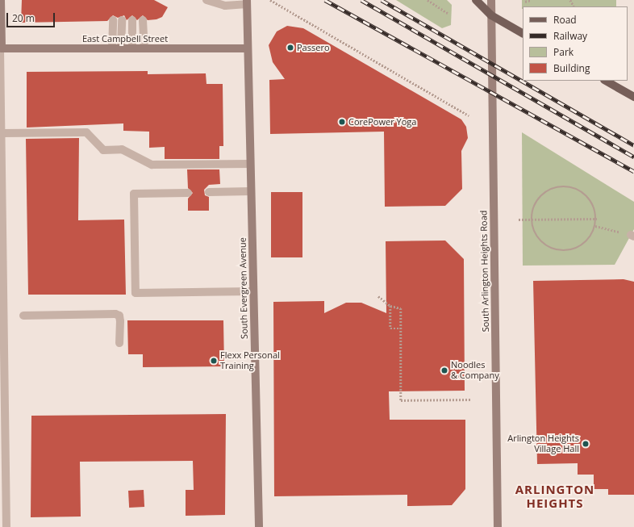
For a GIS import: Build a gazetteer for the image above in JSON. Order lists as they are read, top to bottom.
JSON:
{
  "streets": {
    "street": ["East Campbell Street", "South Arlington Heights Road", "South Evergreen Avenue"]
  },
  "crossings": [
    ["East Campbell Street", "South Evergreen Avenue"]
  ],
  "districts": ["ARLINGTON HEIGHTS"],
  "places": [
    "Passero",
    "CorePower Yoga",
    "Flexx Personal Training",
    "Noodles & Company",
    "Arlington Heights Village Hall"
  ],
  "legend": [
    "Road",
    "Railway",
    "Park",
    "Building"
  ],
  "scale_bar": "20 m"
}
